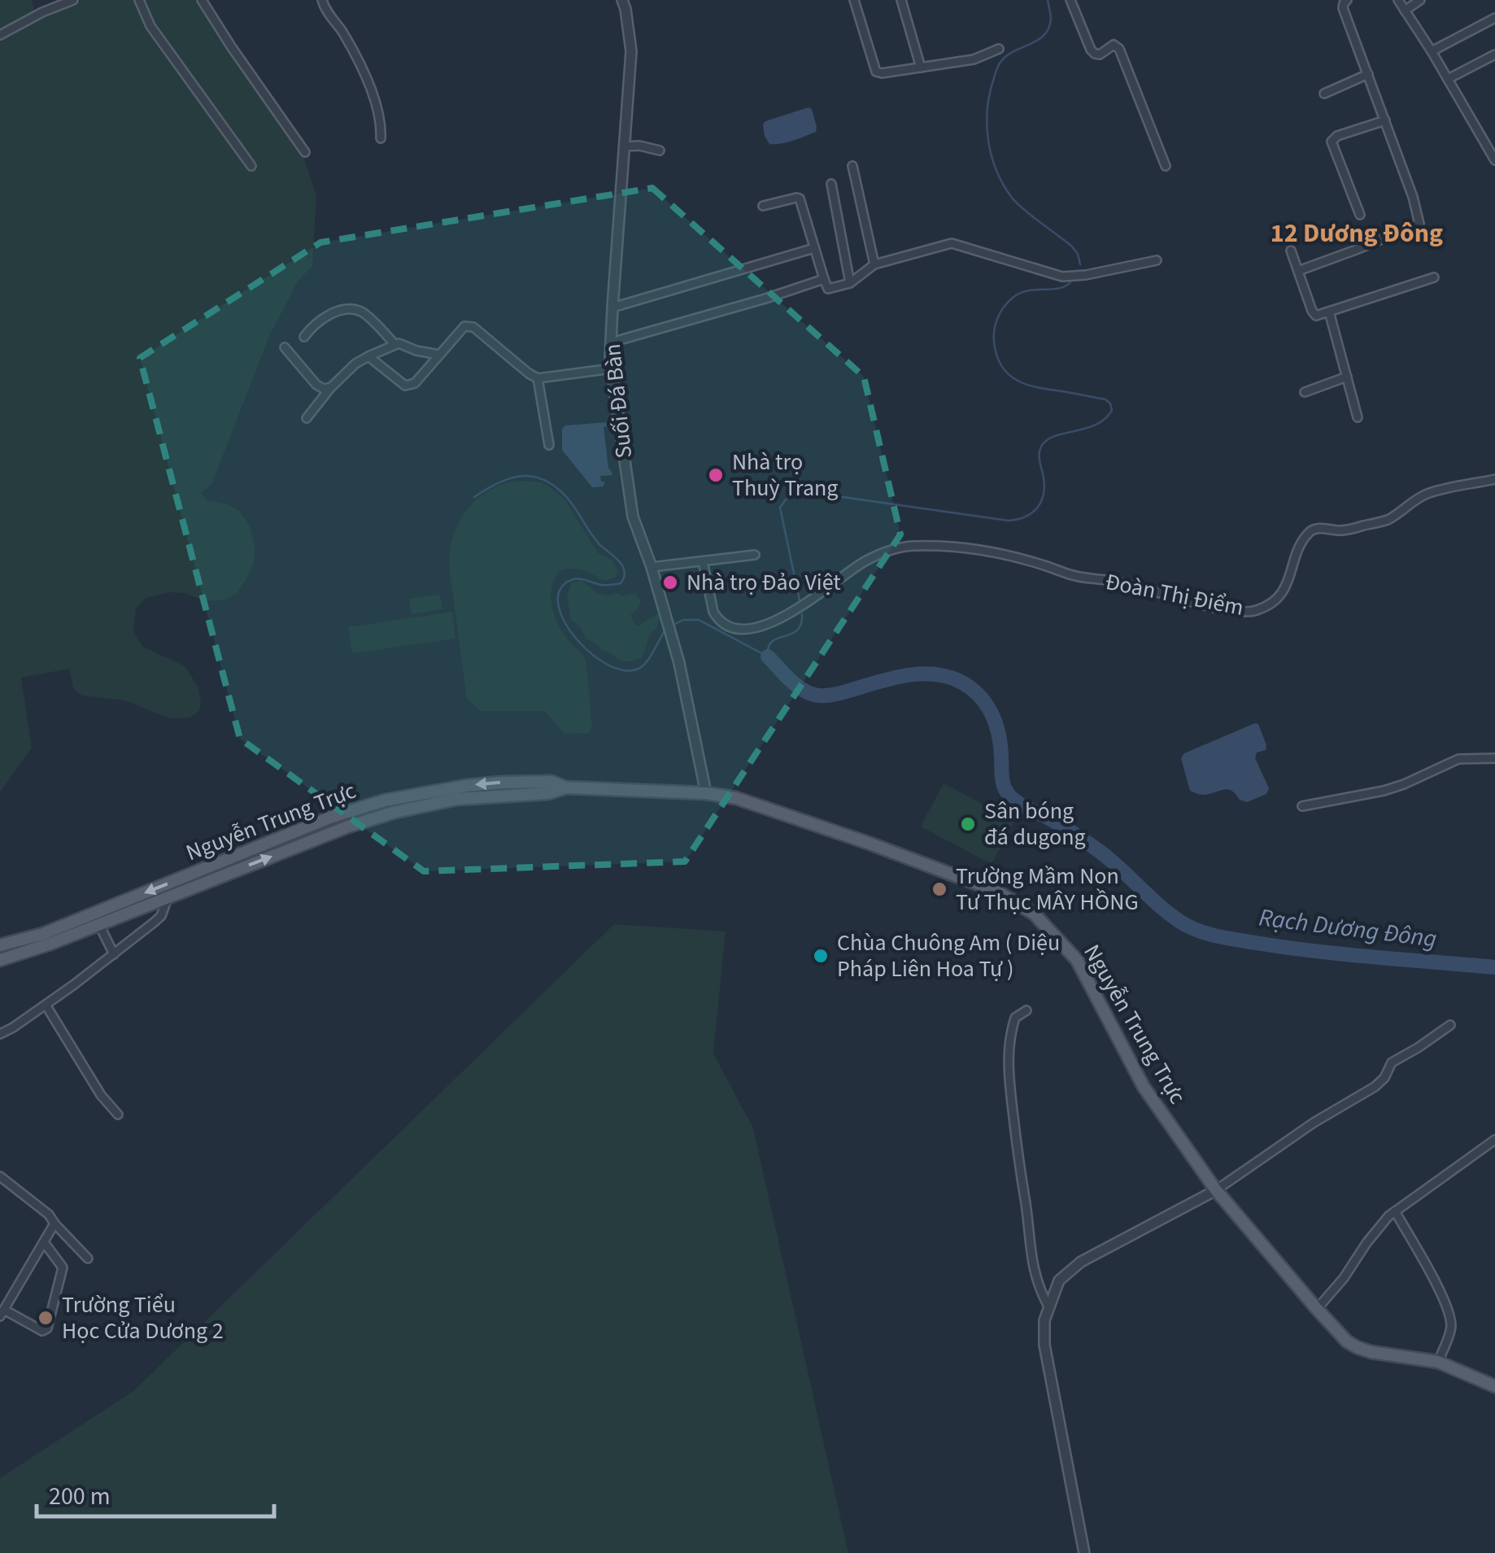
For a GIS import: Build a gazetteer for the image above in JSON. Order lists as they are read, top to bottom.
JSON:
{
  "streets": {
    "main road": ["Nguyễn Trung Trực"],
    "street": ["Suối Đá Bàn", "Đoàn Thị Điểm"]
  },
  "crossings": [
    ["Suối Đá Bàn", "Nguyễn Trung Trực"]
  ],
  "districts": ["12 Dương Đông"],
  "water": ["Rạch Dương Đông"],
  "places": [
    "Nhà trọ Thuỳ Trang",
    "Nhà trọ Đảo Việt",
    "Sân bóng đá dugong",
    "Trường Mầm Non Tư Thục MÂY HỒNG",
    "Chùa Chuông Am ( Diệu Pháp Liên Hoa Tự )",
    "Trường Tiểu Học Cửa Dương 2"
  ],
  "scale_bar": "200 m"
}
